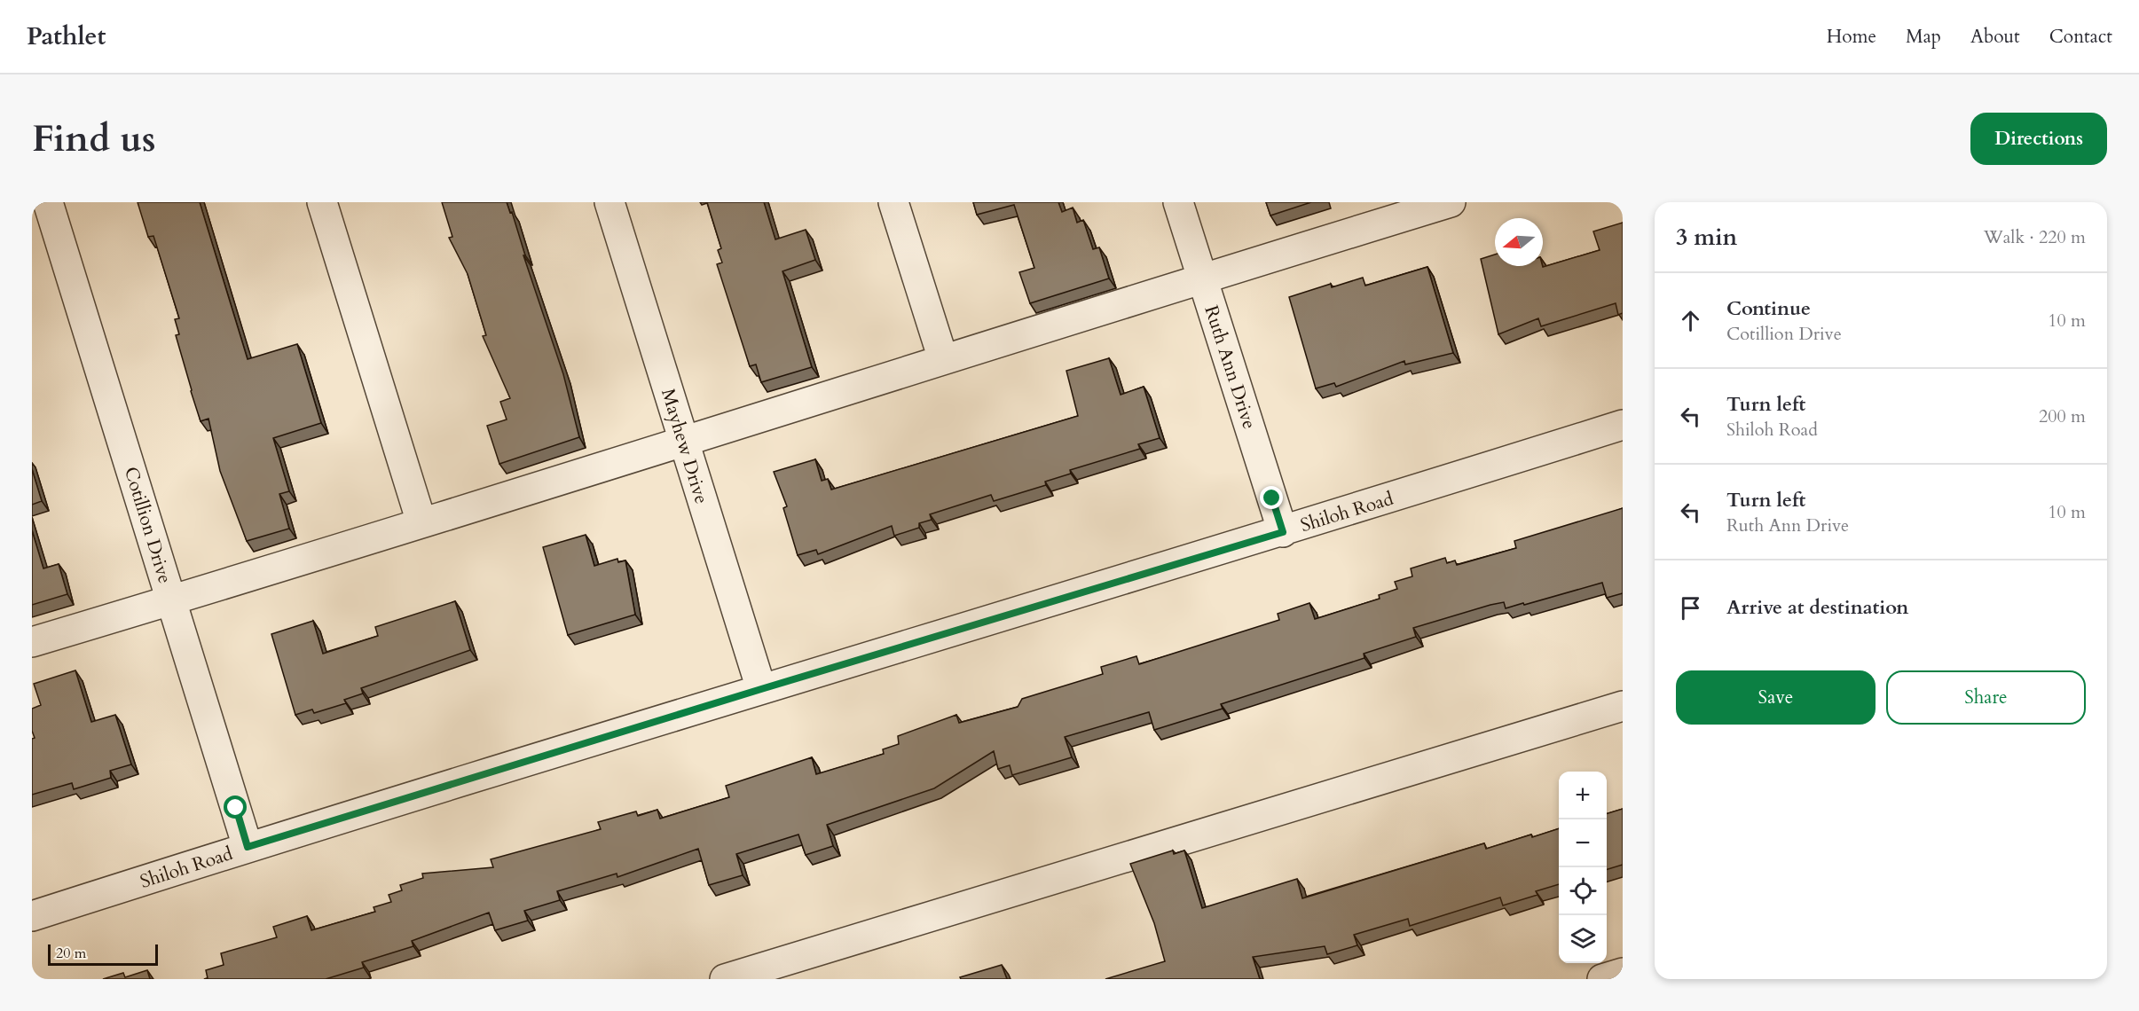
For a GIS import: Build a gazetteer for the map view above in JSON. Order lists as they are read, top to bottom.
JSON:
{
  "streets": {
    "street": [
      "Ruth Ann Drive",
      "Mayhew Drive",
      "Shiloh Road",
      "Cotillion Drive"
    ]
  },
  "crossings": [
    ["Ruth Ann Drive", "Shiloh Road"],
    ["Mayhew Drive", "Shiloh Road"],
    ["Shiloh Road", "Cotillion Drive"]
  ],
  "scale_bar": "20 m",
  "north": "left",
  "page": {
    "header": "Pathlet",
    "nav": [
      "Home",
      "Map",
      "About",
      "Contact"
    ],
    "buttons": [
      "Directions",
      ["Save", "Share"]
    ],
    "title": "Find us",
    "heading": ["3 min", "Walk · 220 m"],
    "list": [
      ["Continue", "Cotillion Drive", "10 m"],
      ["Turn left", "Shiloh Road", "200 m"],
      ["Turn left", "Ruth Ann Drive", "10 m"],
      "Arrive at destination"
    ],
    "map_buttons": ["+", "−"],
    "scale": "20 m"
  }
}
